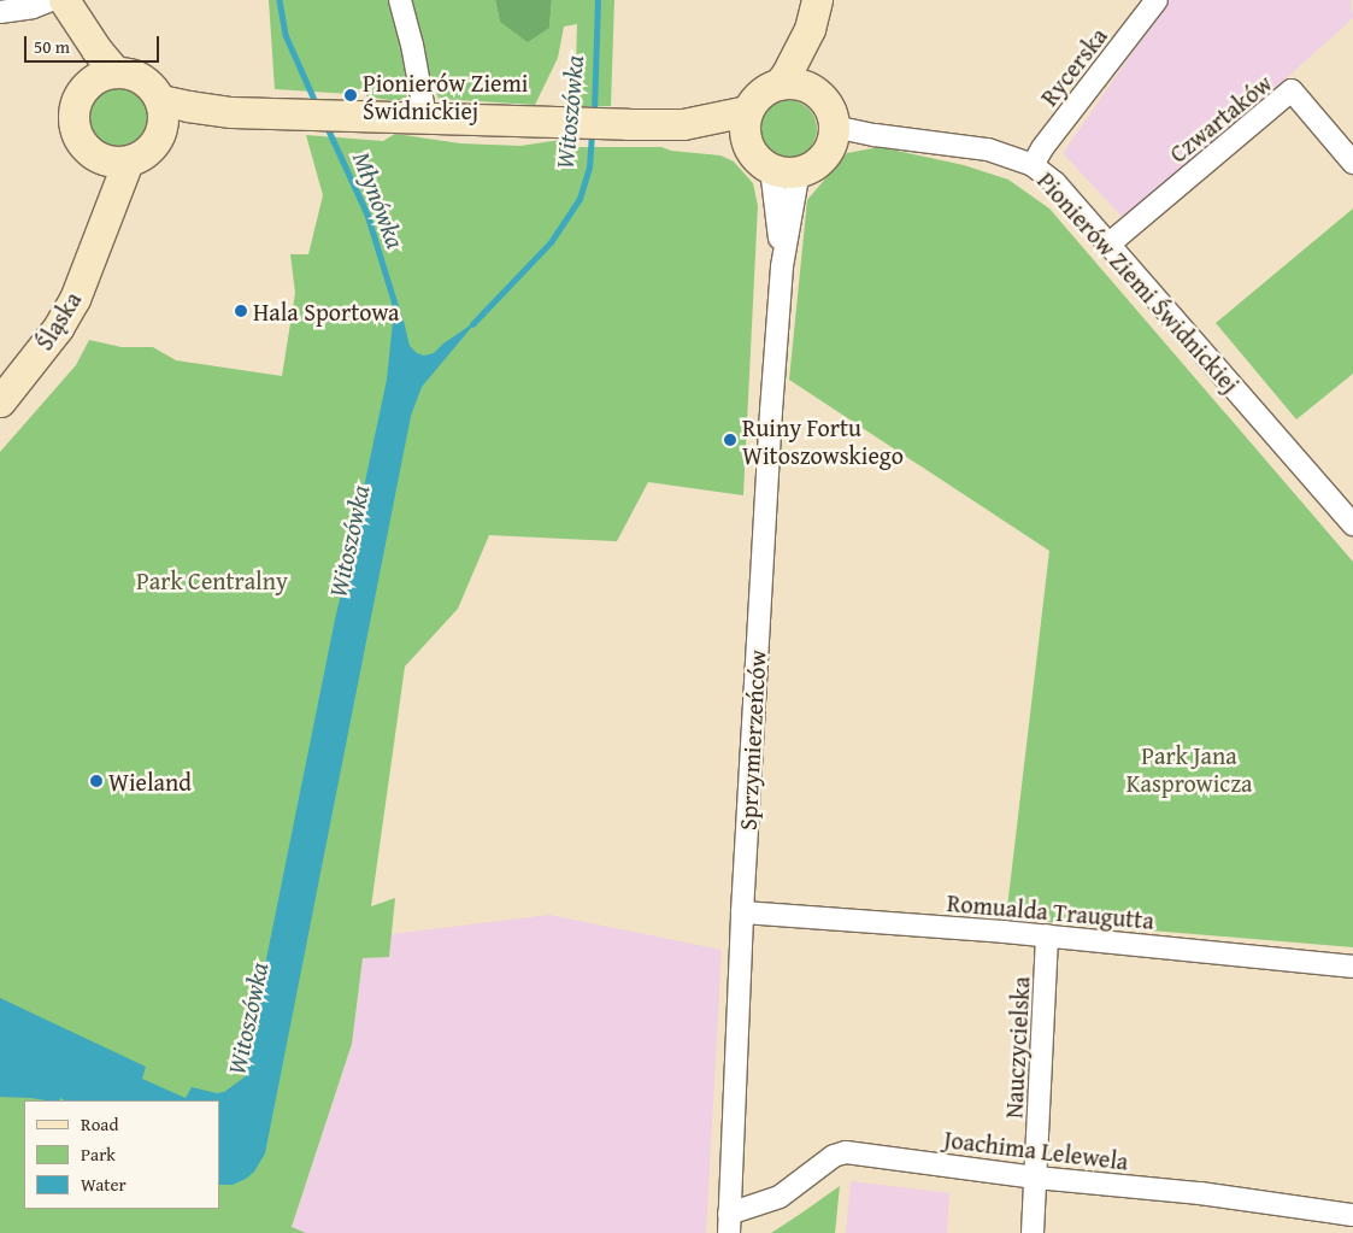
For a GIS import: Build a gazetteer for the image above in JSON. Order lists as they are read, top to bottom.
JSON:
{
  "streets": {
    "street": [
      "Rycerska",
      "Czwartaków",
      "Pionierów Ziemi Świdnickiej",
      "Śląska",
      "Sprzymierzeńców",
      "Romualda Traugutta",
      "Nauczycielska",
      "Joachima Lelewela"
    ]
  },
  "crossings": [
    ["Rycerska", "Pionierów Ziemi Świdnickiej"],
    ["Czwartaków", "Pionierów Ziemi Świdnickiej"],
    ["Pionierów Ziemi Świdnickiej", "Sprzymierzeńców"],
    ["Sprzymierzeńców", "Romualda Traugutta"],
    ["Sprzymierzeńców", "Joachima Lelewela"],
    ["Romualda Traugutta", "Nauczycielska"],
    ["Nauczycielska", "Joachima Lelewela"]
  ],
  "water": ["Witoszówka", "Młynówka"],
  "parks": ["Park Centralny", "Park Jana Kasprowicza"],
  "places": [
    "Pionierów Ziemi Świdnickiej",
    "Hala Sportowa",
    "Ruiny Fortu Witoszowskiego",
    "Wieland"
  ],
  "legend": ["Road", "Park", "Water"],
  "scale_bar": "50 m"
}
